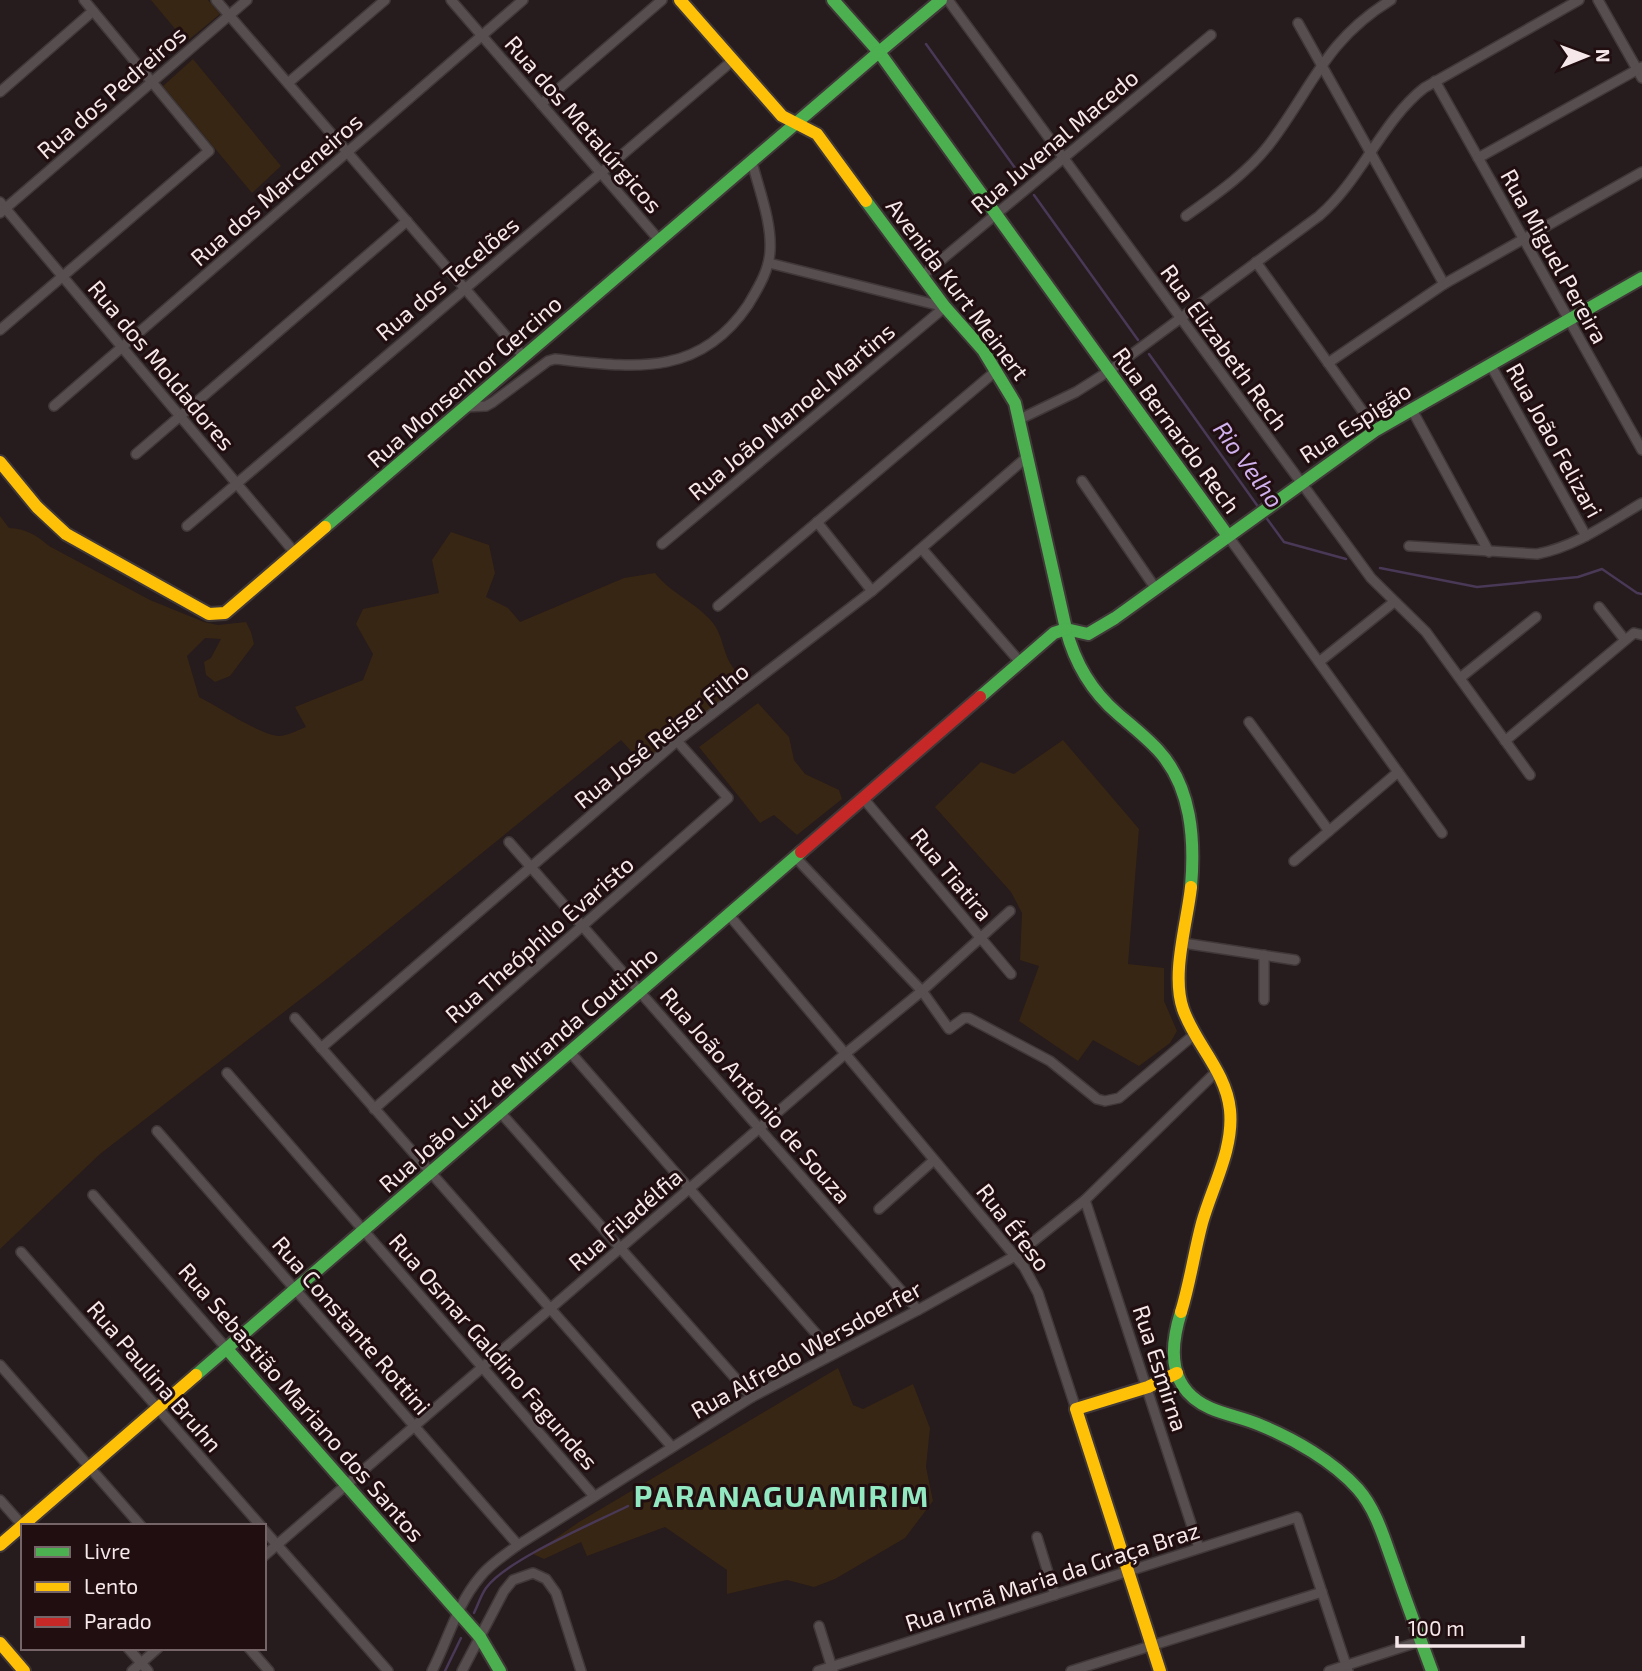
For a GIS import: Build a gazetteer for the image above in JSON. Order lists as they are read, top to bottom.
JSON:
{
  "streets": {
    "main road": [
      "Avenida Kurt Meinert",
      "Rua Monsenhor Gercino",
      "Rua Espigão",
      "Rua Bernardo Rech",
      "Rua João Luiz de Miranda Coutinho",
      "Rua Éfeso",
      "Rua Sebastião Mariano dos Santos"
    ],
    "street": [
      "Rua dos Pedreiros",
      "Rua dos Metalúrgicos",
      "Rua Juvenal Macedo",
      "Rua dos Marceneiros",
      "Rua Miguel Pereira",
      "Rua dos Tecelões",
      "Rua Elizabeth Rech",
      "Rua dos Moldadores",
      "Rua João Manoel Martins",
      "Rua João Felizari",
      "Rua José Reiser Filho",
      "Rua Tiatira",
      "Rua Theóphilo Evaristo",
      "Rua João Antônio de Souza",
      "Rua Filadélfia",
      "Rua Constante Rottini",
      "Rua Alfredo Wersdoerfer",
      "Rua Osmar Galdino Fagundes",
      "Rua Esmirna",
      "Rua Paulina Bruhn",
      "Rua Irmã Maria da Graça Braz"
    ]
  },
  "crossings": [
    ["Rua dos Pedreiros", "Rua dos Moldadores"],
    ["Rua dos Metalúrgicos", "Rua dos Marceneiros"],
    ["Rua dos Metalúrgicos", "Rua dos Tecelões"],
    ["Rua dos Metalúrgicos", "Rua Monsenhor Gercino"],
    ["Rua Juvenal Macedo", "Avenida Kurt Meinert"],
    ["Rua Juvenal Macedo", "Rua Elizabeth Rech"],
    ["Rua Juvenal Macedo", "Rua Bernardo Rech"],
    ["Rua dos Marceneiros", "Rua dos Moldadores"],
    ["Rua Miguel Pereira", "Rua Espigão"],
    ["Rua dos Tecelões", "Avenida Kurt Meinert"],
    ["Rua dos Tecelões", "Rua dos Moldadores"],
    ["Avenida Kurt Meinert", "Rua Monsenhor Gercino"],
    ["Avenida Kurt Meinert", "Rua João Manoel Martins"],
    ["Avenida Kurt Meinert", "Rua José Reiser Filho"],
    ["Avenida Kurt Meinert", "Rua João Luiz de Miranda Coutinho"],
    ["Rua Elizabeth Rech", "Rua Espigão"],
    ["Rua dos Moldadores", "Rua Monsenhor Gercino"],
    ["Rua Monsenhor Gercino", "Rua Bernardo Rech"],
    ["Rua Espigão", "Rua Bernardo Rech"],
    ["Rua Espigão", "Rua João Felizari"],
    ["Rua José Reiser Filho", "Rua Theóphilo Evaristo"],
    ["Rua José Reiser Filho", "Rua João Antônio de Souza"],
    ["Rua Tiatira", "Rua João Luiz de Miranda Coutinho"],
    ["Rua Tiatira", "Rua Filadélfia"],
    ["Rua Theóphilo Evaristo", "Rua João Antônio de Souza"],
    ["Rua João Luiz de Miranda Coutinho", "Rua João Antônio de Souza"],
    ["Rua João Luiz de Miranda Coutinho", "Rua Éfeso"],
    ["Rua João Luiz de Miranda Coutinho", "Rua Constante Rottini"],
    ["Rua João Luiz de Miranda Coutinho", "Rua Osmar Galdino Fagundes"],
    ["Rua João Luiz de Miranda Coutinho", "Rua Paulina Bruhn"],
    ["Rua João Luiz de Miranda Coutinho", "Rua Sebastião Mariano dos Santos"],
    ["Rua João Antônio de Souza", "Rua Filadélfia"],
    ["Rua João Antônio de Souza", "Rua Alfredo Wersdoerfer"],
    ["Rua Filadélfia", "Rua Éfeso"],
    ["Rua Filadélfia", "Rua Constante Rottini"],
    ["Rua Filadélfia", "Rua Osmar Galdino Fagundes"],
    ["Rua Filadélfia", "Rua Paulina Bruhn"],
    ["Rua Filadélfia", "Rua Sebastião Mariano dos Santos"],
    ["Rua Éfeso", "Rua Alfredo Wersdoerfer"],
    ["Rua Éfeso", "Rua Irmã Maria da Graça Braz"],
    ["Rua Constante Rottini", "Rua Alfredo Wersdoerfer"],
    ["Rua Alfredo Wersdoerfer", "Rua Osmar Galdino Fagundes"],
    ["Rua Alfredo Wersdoerfer", "Rua Esmirna"],
    ["Rua Alfredo Wersdoerfer", "Rua Sebastião Mariano dos Santos"],
    ["Rua Esmirna", "Rua Irmã Maria da Graça Braz"]
  ],
  "districts": ["PARANAGUAMIRIM"],
  "water": ["Rio Velho"],
  "legend": ["Livre", "Lento", "Parado"],
  "scale_bar": "100 m",
  "north": "right"
}
